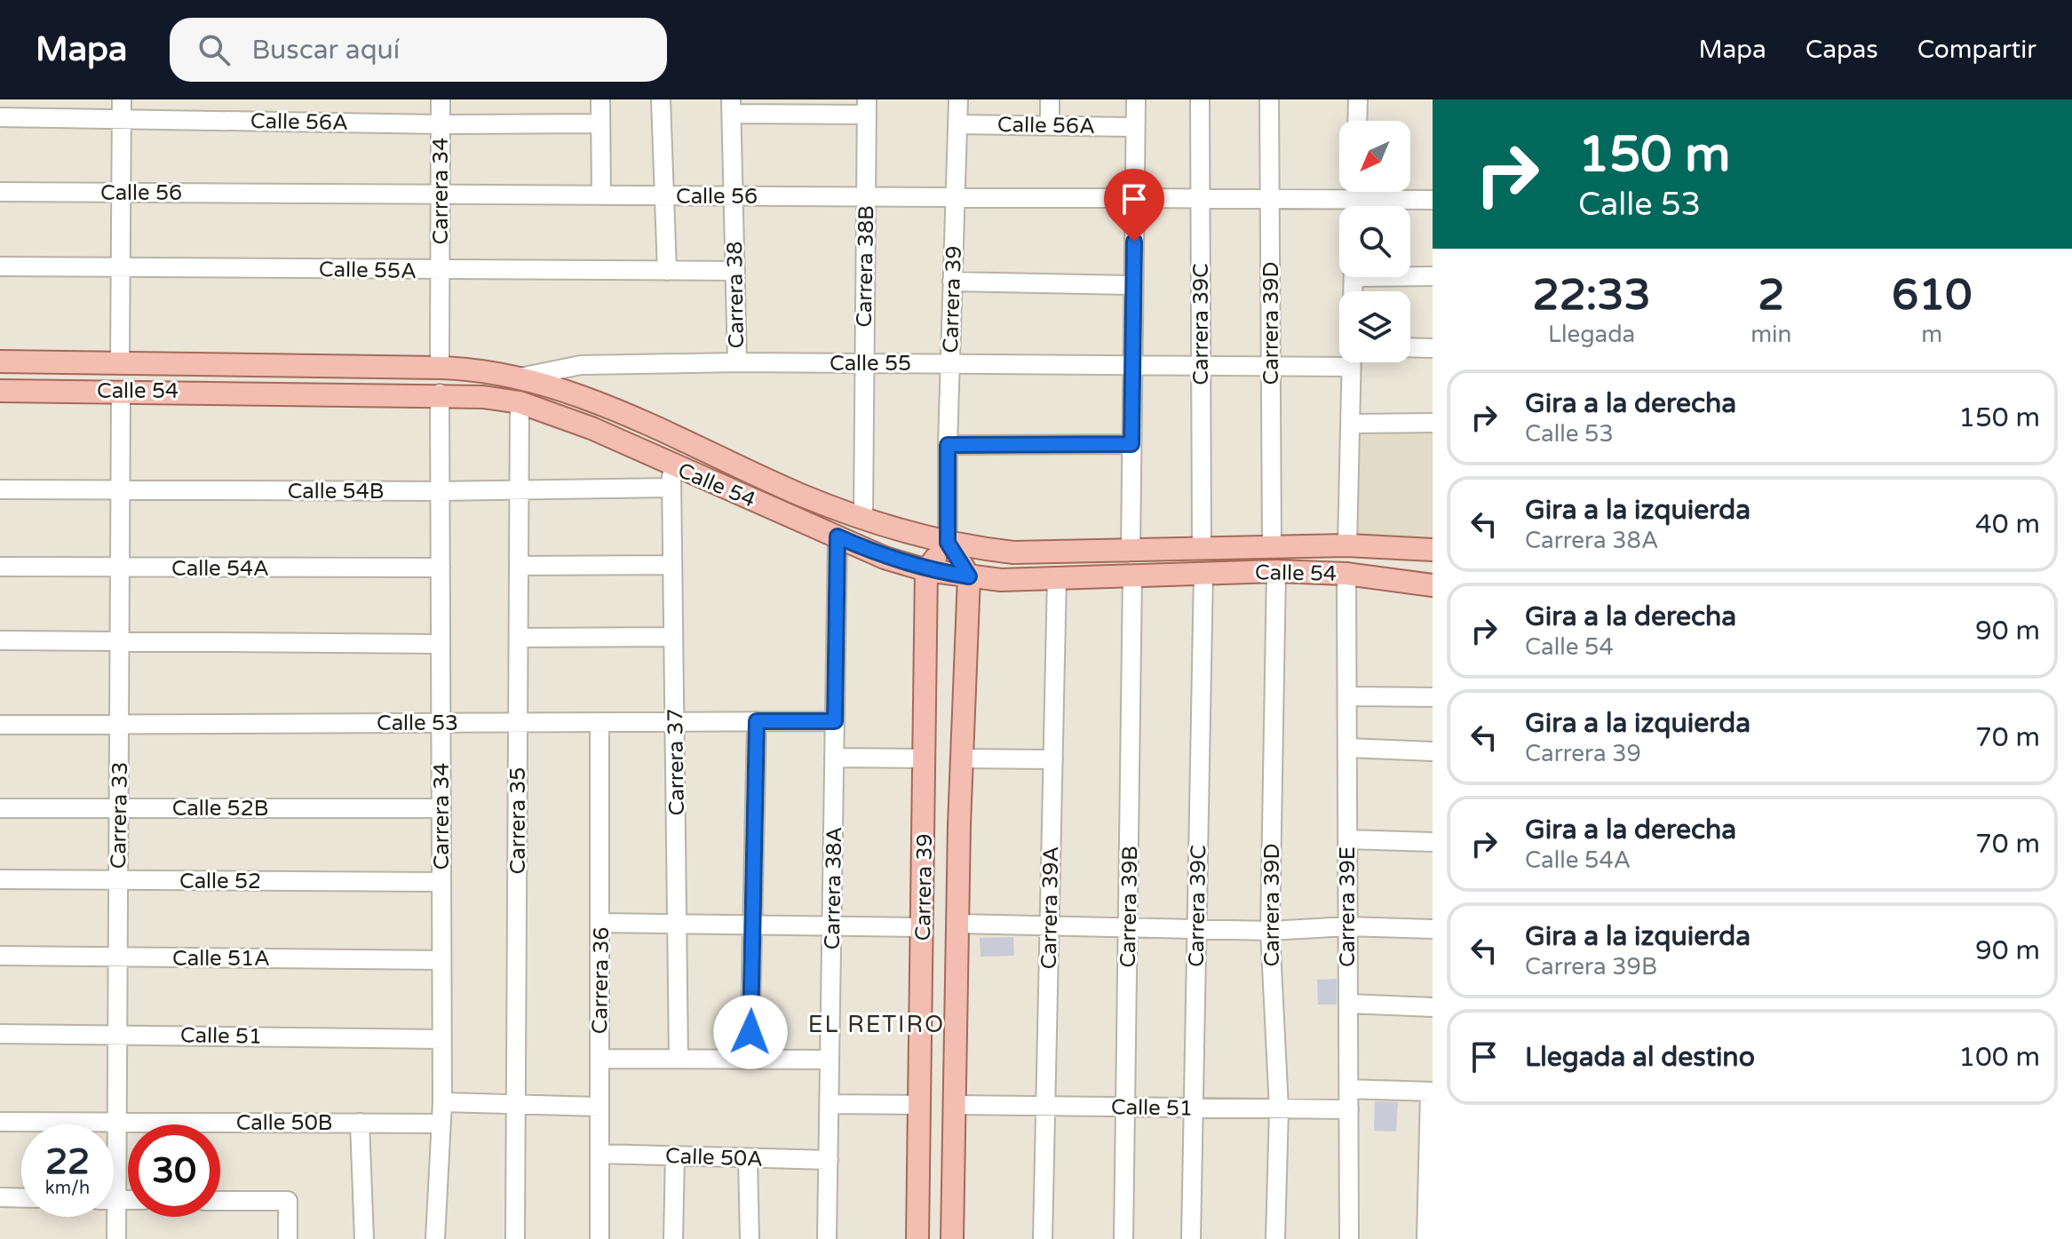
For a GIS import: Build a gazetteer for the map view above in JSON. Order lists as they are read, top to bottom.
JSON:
{
  "streets": {
    "main road": ["Carrera 39", "Calle 54"],
    "street": [
      "Calle 56A",
      "Carrera 34",
      "Calle 56",
      "Carrera 38B",
      "Calle 55A",
      "Carrera 38",
      "Carrera 39D",
      "Carrera 39C",
      "Calle 55",
      "Calle 54B",
      "Calle 54A",
      "Calle 53",
      "Carrera 37",
      "Calle 52B",
      "Carrera 33",
      "Carrera 35",
      "Calle 52",
      "Carrera 38A",
      "Carrera 39B",
      "Carrera 39E",
      "Carrera 39A",
      "Calle 51A",
      "Carrera 36",
      "Calle 51",
      "Calle 50B",
      "Calle 50A"
    ]
  },
  "crossings": [
    ["Calle 56A", "Carrera 34"],
    ["Calle 56A", "Carrera 39"],
    ["Carrera 34", "Calle 56"],
    ["Carrera 34", "Calle 55A"],
    ["Carrera 34", "Calle 54"],
    ["Carrera 34", "Calle 54B"],
    ["Carrera 34", "Calle 54A"],
    ["Carrera 34", "Calle 53"],
    ["Carrera 34", "Calle 52B"],
    ["Carrera 34", "Calle 52"],
    ["Carrera 34", "Calle 51A"],
    ["Carrera 34", "Calle 51"],
    ["Carrera 34", "Calle 50B"],
    ["Calle 56", "Carrera 38B"],
    ["Calle 56", "Carrera 38"],
    ["Calle 56", "Carrera 39"],
    ["Calle 56", "Carrera 39D"],
    ["Calle 56", "Carrera 39C"],
    ["Carrera 38B", "Calle 55"],
    ["Carrera 38B", "Calle 54"],
    ["Calle 55A", "Carrera 38"],
    ["Carrera 38", "Calle 55"],
    ["Carrera 39", "Calle 55"],
    ["Carrera 39", "Calle 54"],
    ["Carrera 39", "Calle 51"],
    ["Carrera 39D", "Calle 55"],
    ["Carrera 39D", "Calle 54"],
    ["Carrera 39D", "Calle 51"],
    ["Carrera 39C", "Calle 55"],
    ["Carrera 39C", "Calle 54"],
    ["Carrera 39C", "Calle 51"],
    ["Calle 55", "Calle 54"],
    ["Calle 54", "Calle 54B"],
    ["Calle 54", "Carrera 37"],
    ["Calle 54", "Carrera 33"],
    ["Calle 54", "Carrera 35"],
    ["Calle 54", "Carrera 38A"],
    ["Calle 54", "Carrera 39B"],
    ["Calle 54", "Carrera 39E"],
    ["Calle 54", "Carrera 39A"],
    ["Calle 54B", "Carrera 37"],
    ["Calle 54B", "Carrera 33"],
    ["Calle 54B", "Carrera 35"],
    ["Calle 54A", "Carrera 33"],
    ["Calle 53", "Carrera 37"],
    ["Calle 53", "Carrera 33"],
    ["Calle 53", "Carrera 35"],
    ["Calle 53", "Carrera 38A"],
    ["Calle 53", "Carrera 36"],
    ["Calle 52B", "Carrera 33"],
    ["Carrera 33", "Calle 52"],
    ["Carrera 33", "Calle 51A"],
    ["Carrera 33", "Calle 51"],
    ["Carrera 33", "Calle 50B"],
    ["Carrera 38A", "Calle 50A"],
    ["Carrera 39B", "Calle 51"],
    ["Carrera 39E", "Calle 51"],
    ["Carrera 39A", "Calle 51"],
    ["Carrera 36", "Calle 50A"]
  ],
  "districts": ["EL RETIRO"],
  "north": "bottom left",
  "page": {
    "header": "Mapa",
    "search": "Buscar aquí",
    "nav": ["Mapa", "Capas", "Compartir"],
    "turn": ["150 m", "Calle 53"],
    "eta": [
      "22:33",
      "Llegada",
      "2",
      "min",
      "610",
      "m"
    ],
    "list": [
      {
        "name": "Gira a la derecha",
        "note": "Calle 53",
        "value": "150 m"
      },
      {
        "name": "Gira a la izquierda",
        "note": "Carrera 38A",
        "value": "40 m"
      },
      {
        "name": "Gira a la derecha",
        "note": "Calle 54",
        "value": "90 m"
      },
      {
        "name": "Gira a la izquierda",
        "note": "Carrera 39",
        "value": "70 m"
      },
      {
        "name": "Gira a la derecha",
        "note": "Calle 54A",
        "value": "70 m"
      },
      {
        "name": "Gira a la izquierda",
        "note": "Carrera 39B",
        "value": "90 m"
      },
      {
        "name": "Llegada al destino",
        "value": "100 m"
      }
    ],
    "speed": "22 km/h",
    "limit": "30"
  }
}
